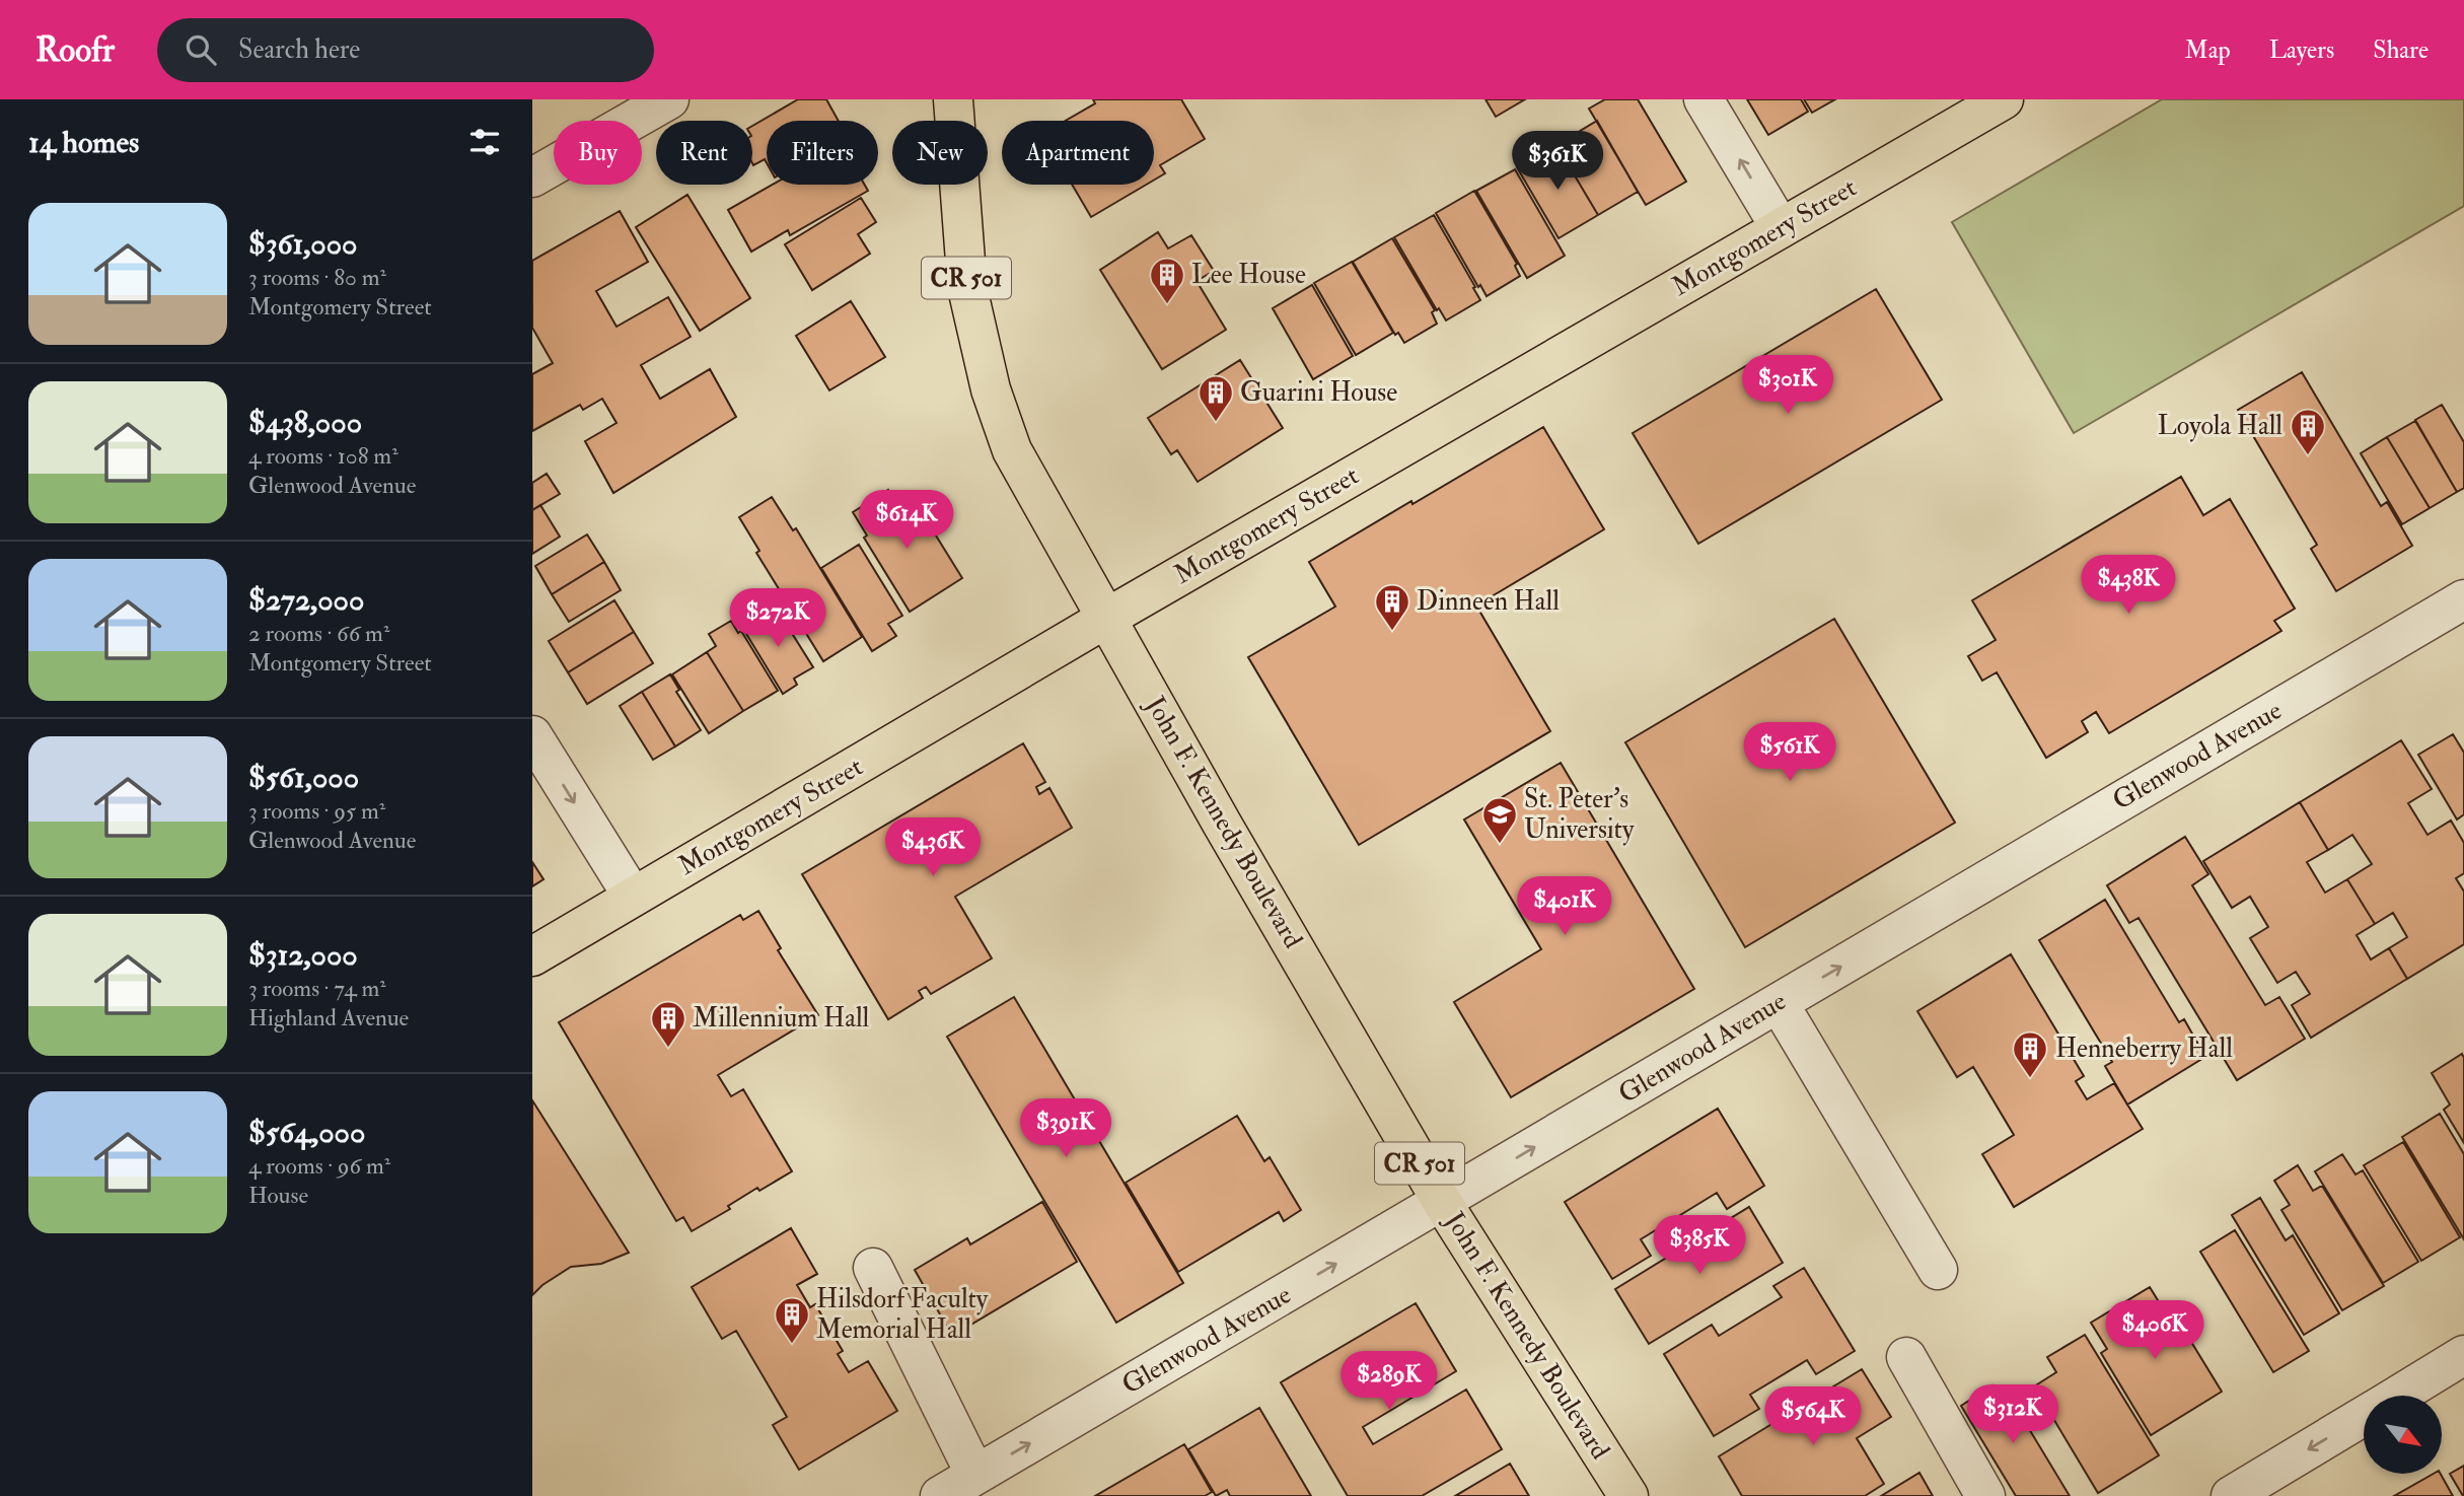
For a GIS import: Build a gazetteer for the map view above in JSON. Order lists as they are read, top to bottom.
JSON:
{
  "streets": {
    "main road": ["Montgomery Street", "CR 501", "John F. Kennedy Boulevard"],
    "street": ["Glenwood Avenue"]
  },
  "crossings": [
    ["Montgomery Street", "John F. Kennedy Boulevard"],
    ["Glenwood Avenue", "John F. Kennedy Boulevard"]
  ],
  "one_way": ["Glenwood Avenue"],
  "places": {
    "building": [
      "Lee House",
      "Guarini House",
      "Loyola Hall",
      "Dinneen Hall",
      "Millennium Hall",
      "Henneberry Hall",
      "Hilsdorf Faculty Memorial Hall"
    ],
    "school or university": ["St. Peter's University"]
  },
  "north": "bottom right",
  "page": {
    "header": "Roofr",
    "search": "Search here",
    "nav": ["Map", "Layers", "Share"],
    "heading": "14 homes",
    "chip": [
      "Buy",
      "Rent",
      "Filters",
      "New",
      "Apartment"
    ],
    "price": [
      "$361K",
      "$301K",
      "$614K",
      "$438K",
      "$272K",
      "$561K",
      "$436K",
      "$401K",
      "$391K",
      "$385K",
      "$406K",
      "$289K",
      "$312K",
      "$564K"
    ],
    "list": [
      {
        "name": "$361,000",
        "note": "3 rooms · 80 m² · Montgomery Street"
      },
      {
        "name": "$438,000",
        "note": "4 rooms · 108 m² · Glenwood Avenue"
      },
      {
        "name": "$272,000",
        "note": "2 rooms · 66 m² · Montgomery Street"
      },
      {
        "name": "$561,000",
        "note": "3 rooms · 95 m² · Glenwood Avenue"
      },
      {
        "name": "$312,000",
        "note": "3 rooms · 74 m² · Highland Avenue"
      },
      {
        "name": "$564,000",
        "note": "4 rooms · 96 m² · House"
      }
    ]
  }
}
